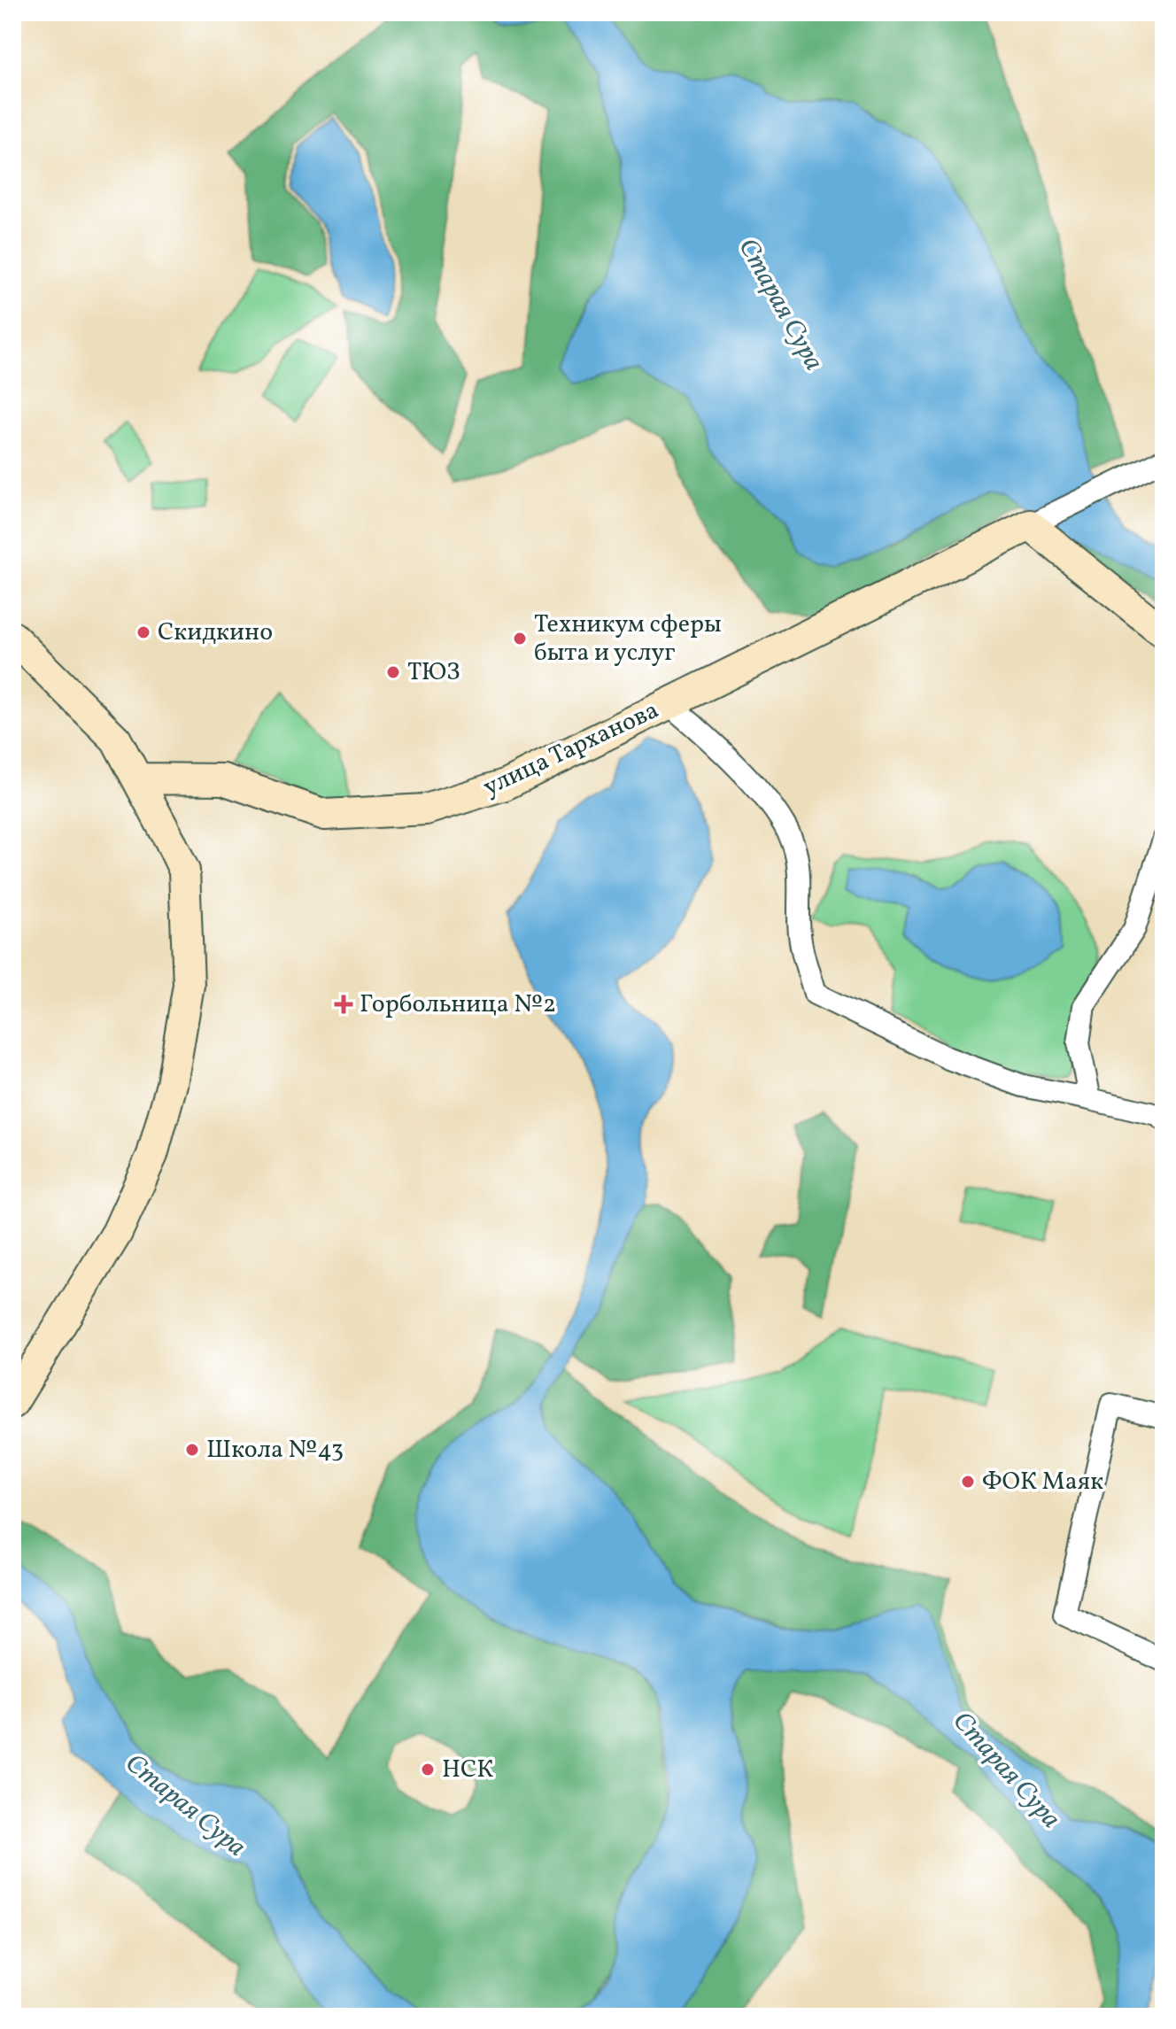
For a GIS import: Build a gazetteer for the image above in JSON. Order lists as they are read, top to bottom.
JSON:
{
  "streets": {
    "street": ["улица Тарханова"]
  },
  "water": ["Старая Сура"],
  "places": {
    "other": [
      "Скидкино",
      "Техникум сферы быта и услуг",
      "ТЮЗ",
      "Школа №43",
      "ФОК Маяк",
      "НСК"
    ],
    "health": ["Горбольница №2"]
  }
}
